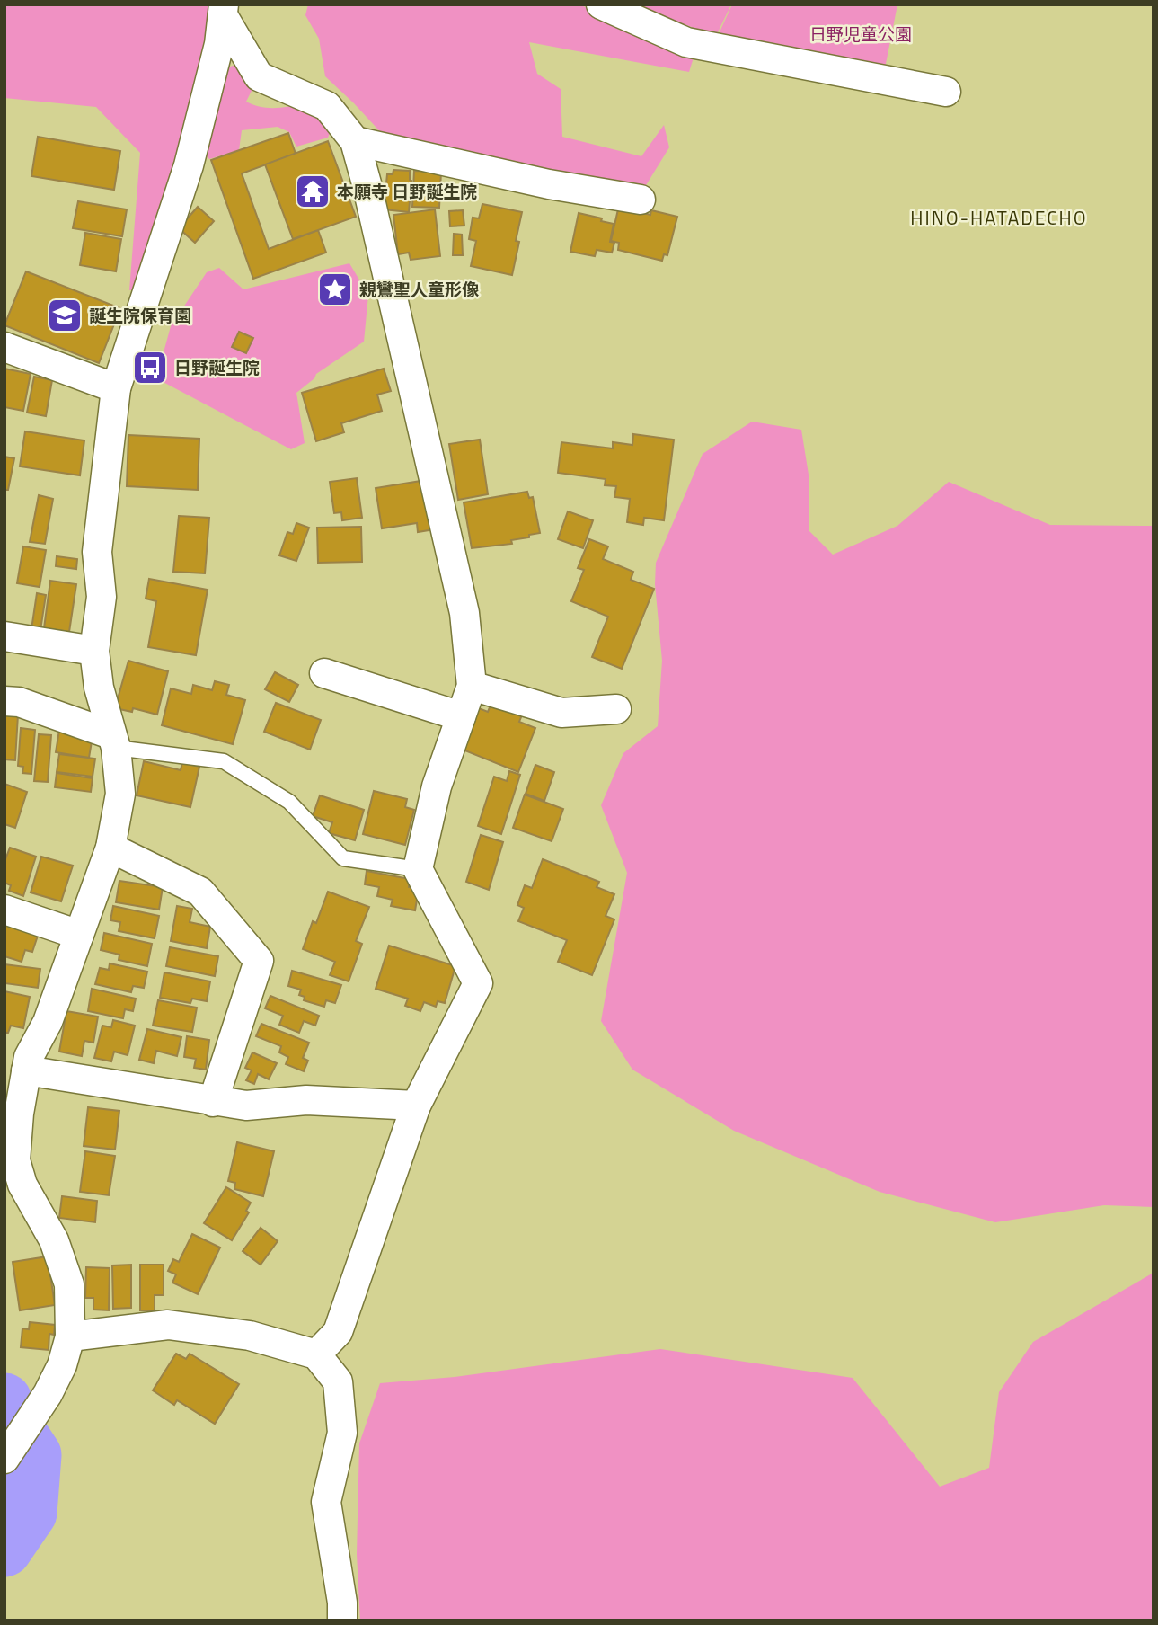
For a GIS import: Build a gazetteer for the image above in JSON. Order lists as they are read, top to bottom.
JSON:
{
  "districts": ["HINO-HATADECHO"],
  "parks": ["日野児童公園"],
  "places": {
    "temple": ["本願寺 日野誕生院"],
    "place": ["親鸞聖人童形像"],
    "school or university": ["誕生院保育園"],
    "bus stop": ["日野誕生院"]
  }
}
